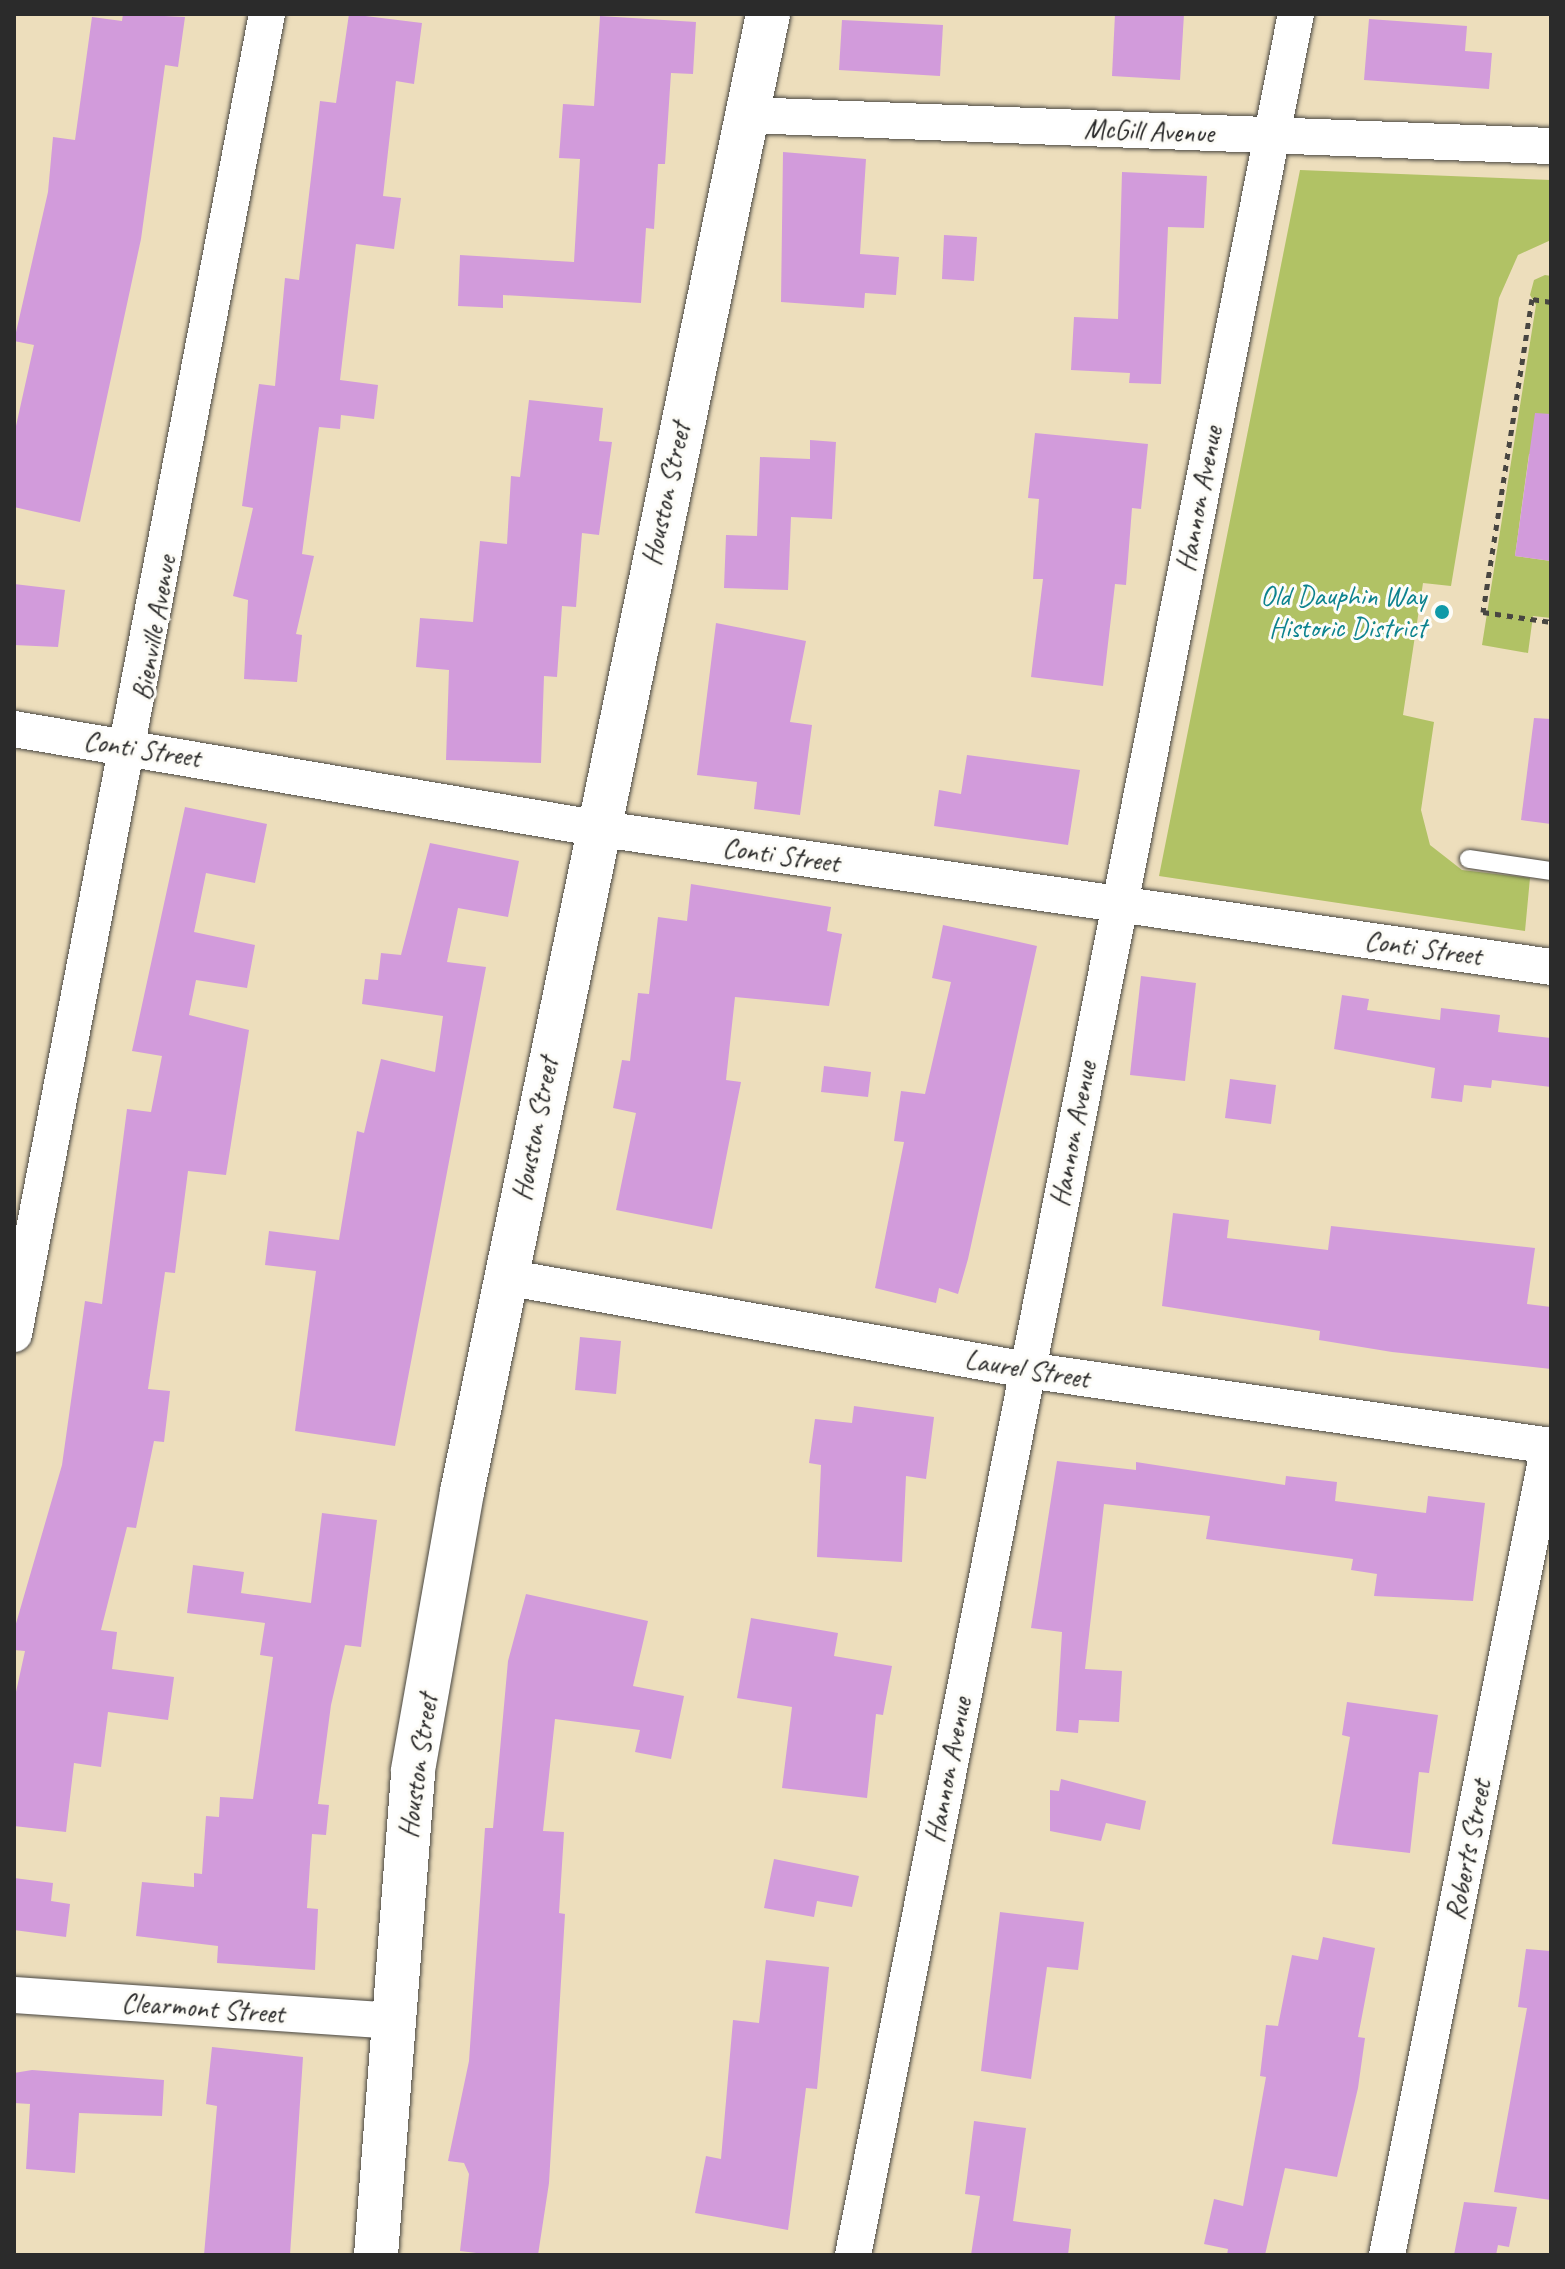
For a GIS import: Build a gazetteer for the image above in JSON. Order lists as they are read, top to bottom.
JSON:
{
  "streets": {
    "street": [
      "McGill Avenue",
      "Houston Street",
      "Hannon Avenue",
      "Bienville Avenue",
      "Conti Street",
      "Laurel Street",
      "Roberts Street",
      "Clearmont Street"
    ]
  },
  "crossings": [
    ["McGill Avenue", "Houston Street"],
    ["McGill Avenue", "Hannon Avenue"],
    ["Houston Street", "Conti Street"],
    ["Houston Street", "Laurel Street"],
    ["Houston Street", "Clearmont Street"],
    ["Hannon Avenue", "Conti Street"],
    ["Hannon Avenue", "Laurel Street"],
    ["Bienville Avenue", "Conti Street"],
    ["Laurel Street", "Roberts Street"]
  ],
  "places": ["Old Dauphin Way Historic District"]
}
